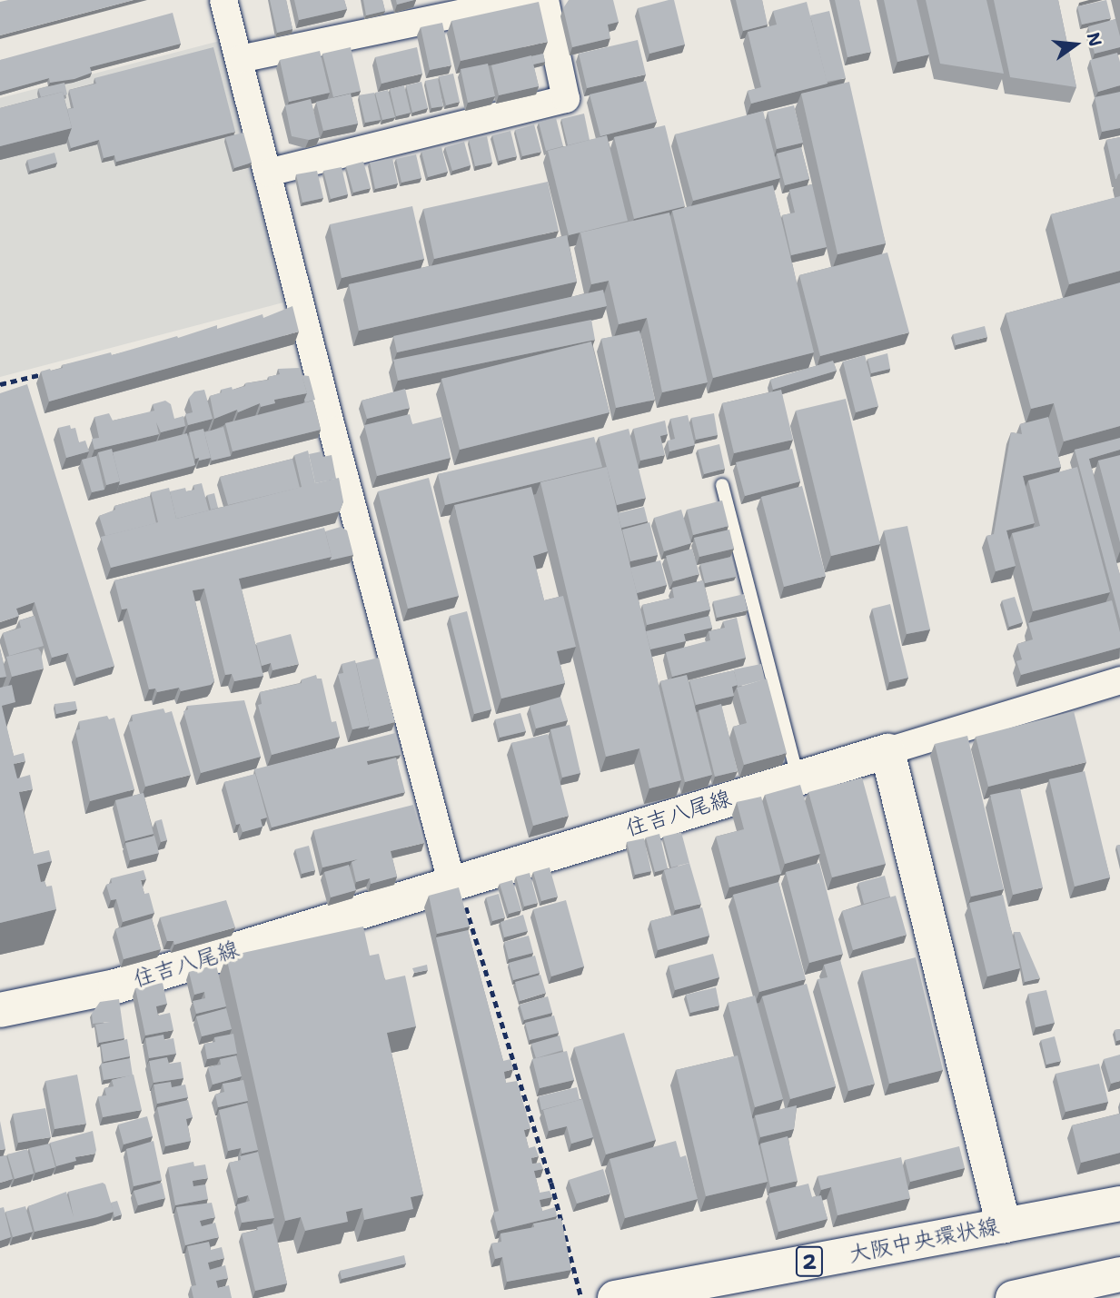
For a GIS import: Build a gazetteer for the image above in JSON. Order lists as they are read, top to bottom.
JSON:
{
  "streets": {
    "main road": ["住吉八尾線", "大阪中央環状線", "2"]
  },
  "north": "right"
}
